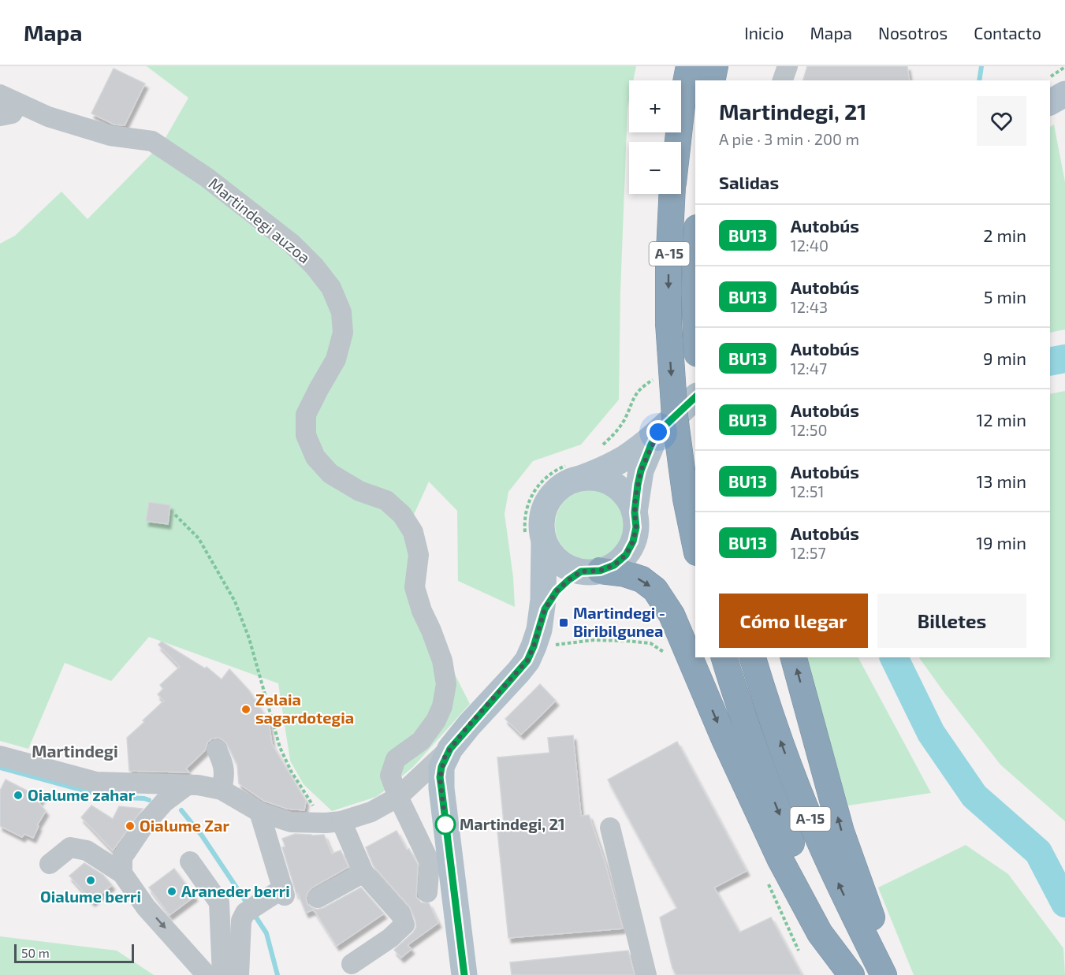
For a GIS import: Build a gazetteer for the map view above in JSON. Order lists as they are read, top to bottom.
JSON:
{
  "streets": {
    "highway": ["A-15"],
    "street": ["Martindegi auzoa"]
  },
  "districts": ["Martindegi"],
  "places": {
    "transit": ["Martindegi - Biribilgunea"],
    "other": [
      "Zelaia sagardotegia",
      "Oialume zahar",
      "Martindegi, 21",
      "Oialume Zar",
      "Oialume berri",
      "Araneder berri"
    ]
  },
  "lines": ["bus line BU13"],
  "scale_bar": "50 m",
  "page": {
    "header": "Mapa",
    "nav": [
      "Inicio",
      "Mapa",
      "Nosotros",
      "Contacto"
    ],
    "map_buttons": ["+", "−"],
    "heading": [
      ["Martindegi, 21", "A pie · 3 min · 200 m"],
      "Salidas"
    ],
    "list": [
      {
        "mark": "BU13",
        "name": "Autobús",
        "note": "12:40",
        "value": "2 min"
      },
      {
        "mark": "BU13",
        "name": "Autobús",
        "note": "12:43",
        "value": "5 min"
      },
      {
        "mark": "BU13",
        "name": "Autobús",
        "note": "12:47",
        "value": "9 min"
      },
      {
        "mark": "BU13",
        "name": "Autobús",
        "note": "12:50",
        "value": "12 min"
      },
      {
        "mark": "BU13",
        "name": "Autobús",
        "note": "12:51",
        "value": "13 min"
      },
      {
        "mark": "BU13",
        "name": "Autobús",
        "note": "12:57",
        "value": "19 min"
      }
    ],
    "buttons": ["Cómo llegar", "Billetes"],
    "scale": "50 m"
  }
}
